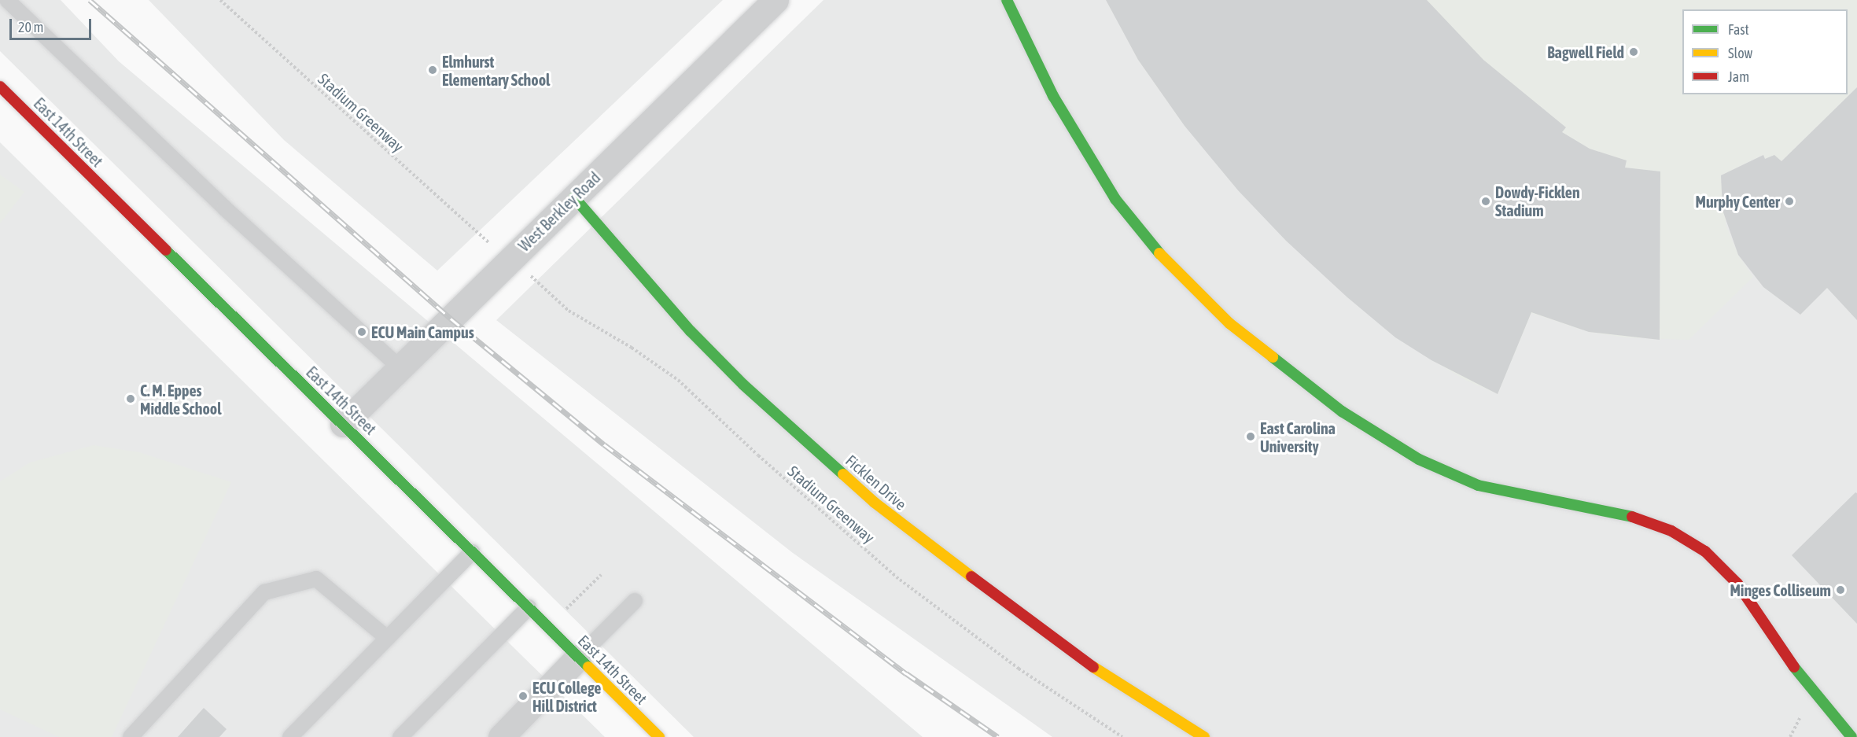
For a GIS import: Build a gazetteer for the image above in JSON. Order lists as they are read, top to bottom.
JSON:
{
  "streets": {
    "street": ["East 14th Street", "West Berkley Road", "Ficklen Drive"],
    "path": ["Stadium Greenway"]
  },
  "crossings": [
    ["East 14th Street", "West Berkley Road"],
    ["West Berkley Road", "Ficklen Drive"]
  ],
  "places": [
    "Bagwell Field",
    "Elmhurst Elementary School",
    "Dowdy-Ficklen Stadium",
    "Murphy Center",
    "ECU Main Campus",
    "C. M. Eppes Middle School",
    "East Carolina University",
    "Minges Colliseum",
    "ECU College Hill District"
  ],
  "legend": ["Fast", "Slow", "Jam"],
  "scale_bar": "20 m"
}
